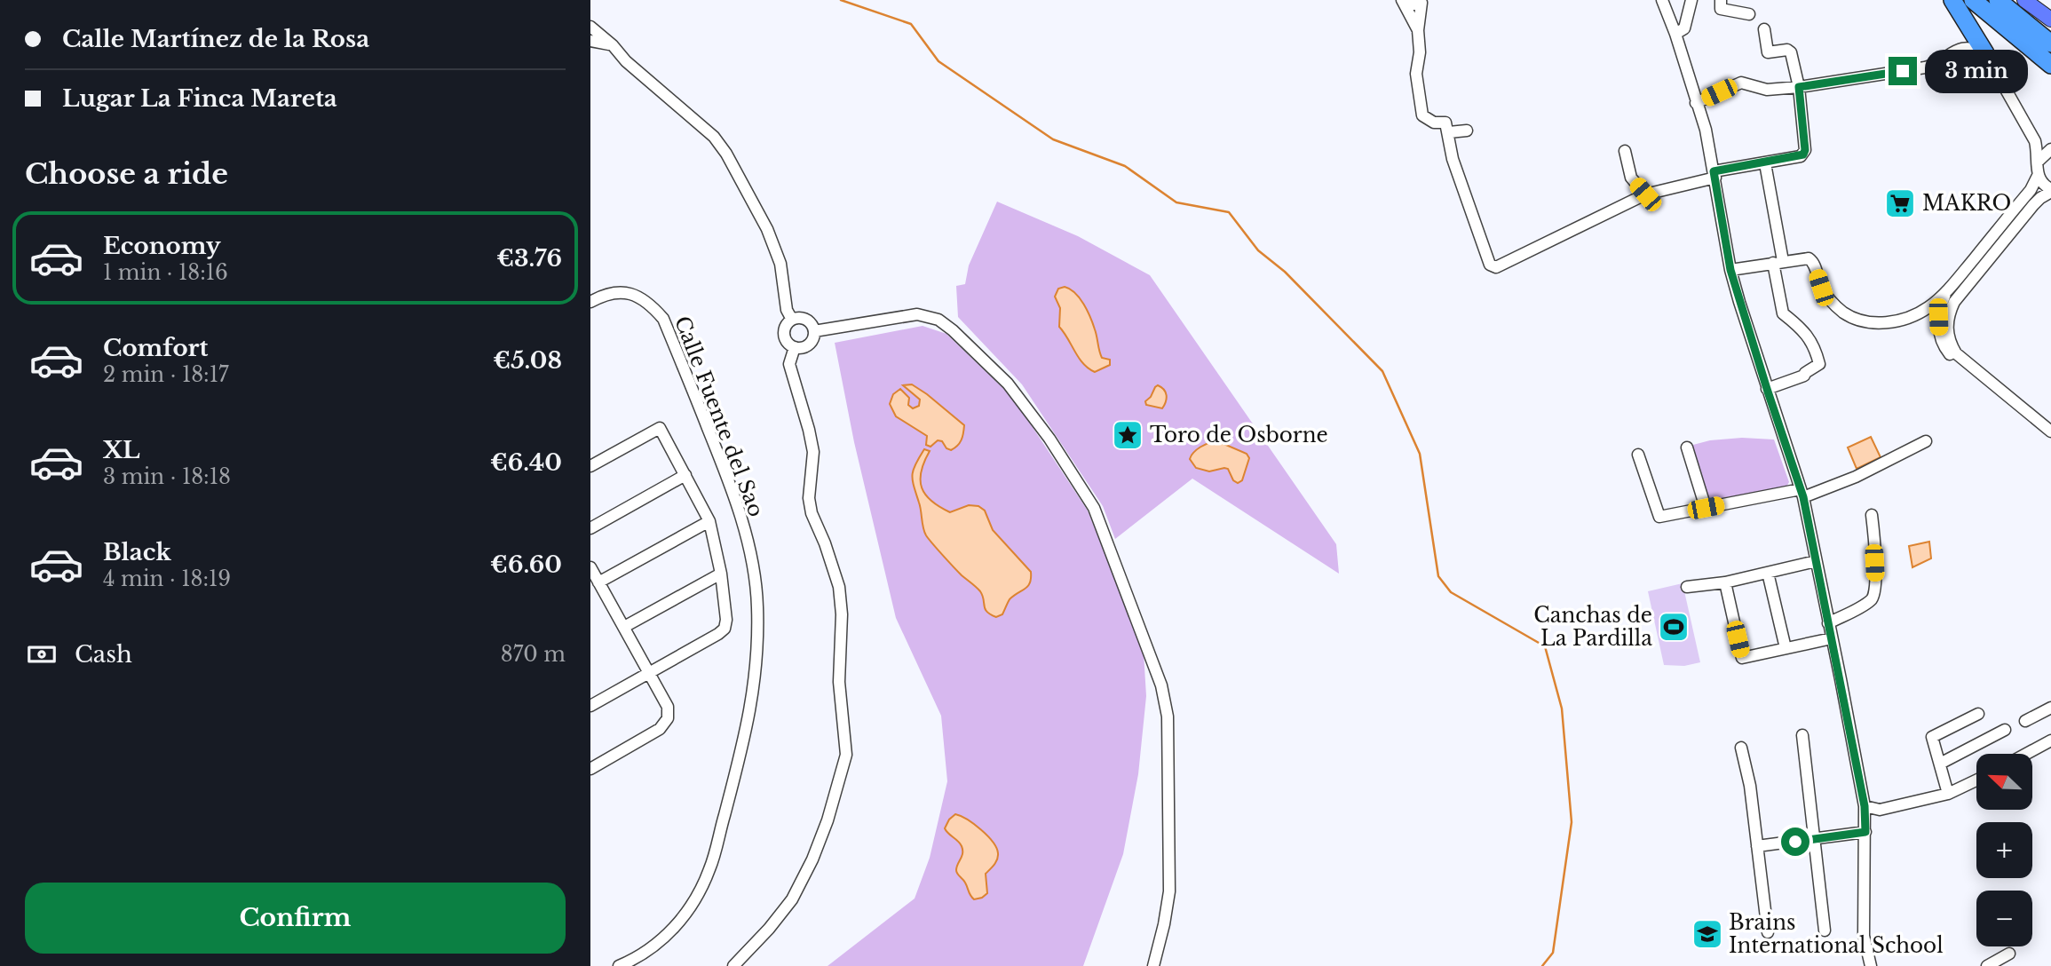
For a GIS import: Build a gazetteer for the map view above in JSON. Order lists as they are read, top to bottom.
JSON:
{
  "streets": {
    "street": ["Calle Fuente del Sao"]
  },
  "places": {
    "supermarket": ["MAKRO"],
    "place": ["Toro de Osborne"],
    "sports": ["Canchas de La Pardilla"],
    "school or university": ["Brains International School"]
  },
  "north": "top left",
  "page": {
    "banner": ["Calle Martínez de la Rosa", "Lugar La Finca Mareta"],
    "bubble": "3 min",
    "heading": "Choose a ride",
    "list": [
      {
        "name": "Economy",
        "note": "1 min · 18:16",
        "value": "€3.76"
      },
      {
        "name": "Comfort",
        "note": "2 min · 18:17",
        "value": "€5.08"
      },
      {
        "name": "XL",
        "note": "3 min · 18:18",
        "value": "€6.40"
      },
      {
        "name": "Black",
        "note": "4 min · 18:19",
        "value": "€6.60"
      }
    ],
    "pay": ["Cash", "870 m"],
    "map_buttons": ["+", "−"],
    "buttons": "Confirm"
  }
}
